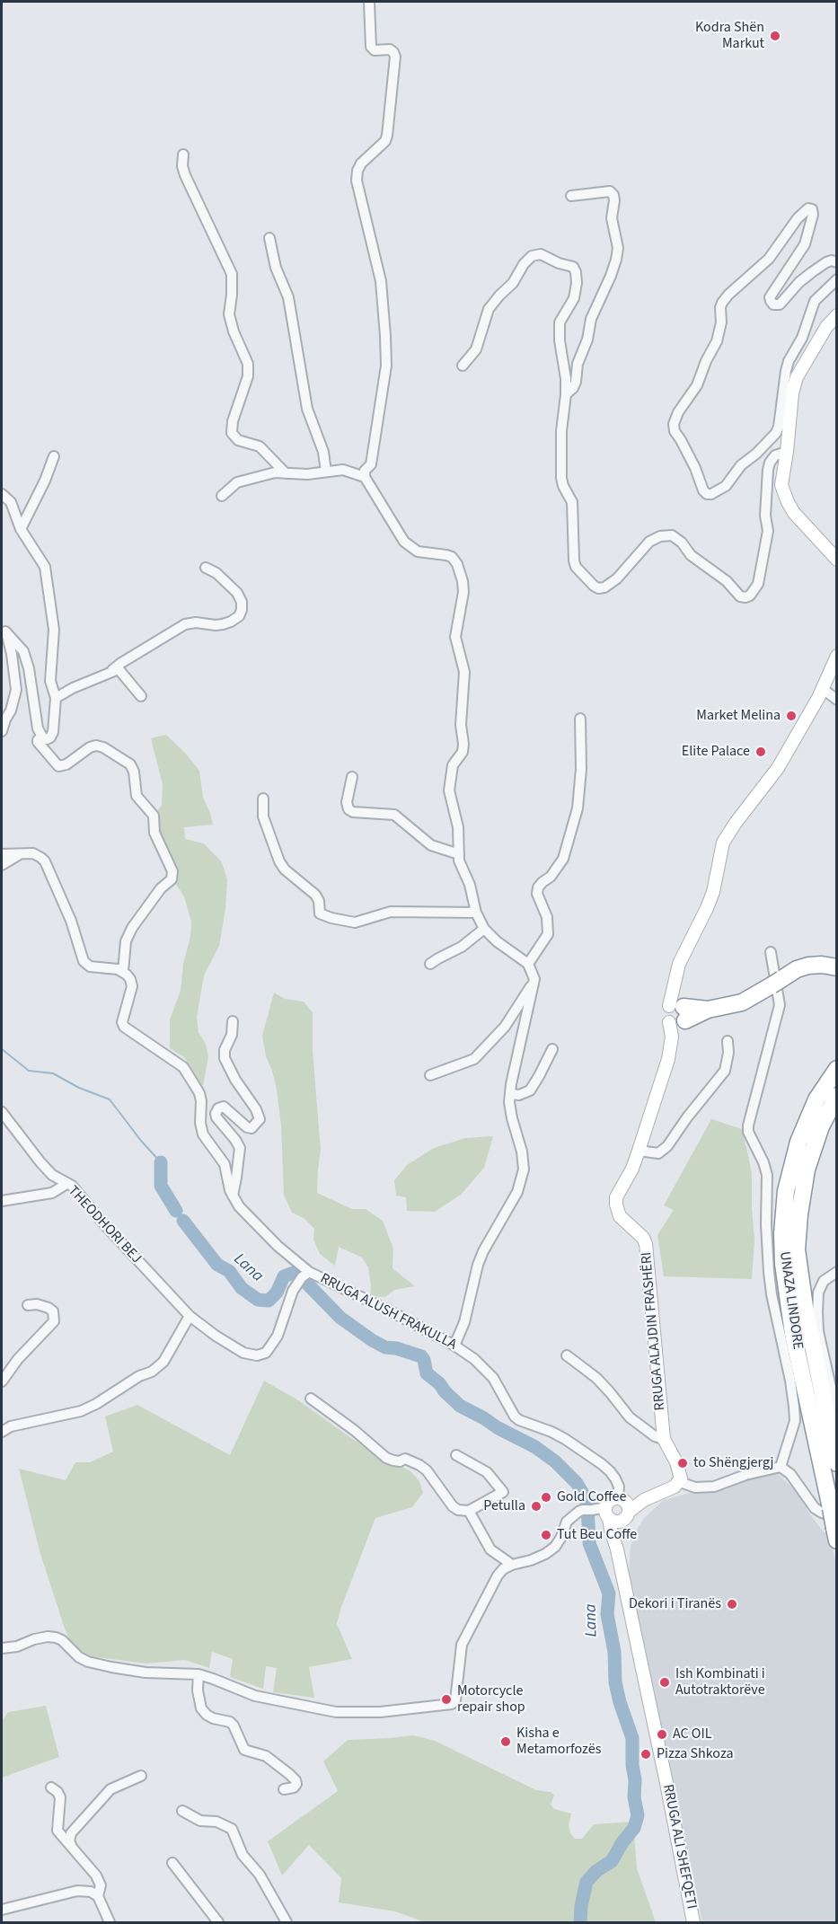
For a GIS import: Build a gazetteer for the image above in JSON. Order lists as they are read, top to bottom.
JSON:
{
  "streets": {
    "highway": ["UNAZA LINDORE"],
    "main road": ["RRUGA ALAJDIN FRASHËRI", "RRUGA ALI SHEFQETI"],
    "street": ["THEODHORI BEJ", "RRUGA ALUSH FRAKULLA"]
  },
  "crossings": [
    ["THEODHORI BEJ", "RRUGA ALUSH FRAKULLA"],
    ["RRUGA ALUSH FRAKULLA", "RRUGA ALI SHEFQETI"]
  ],
  "water": ["Lana"],
  "places": [
    "Kodra Shën Markut",
    "Market Melina",
    "Elite Palace",
    "to Shëngjergj",
    "Gold Coffee",
    "Petulla",
    "Tut Beu Coffe",
    "Dekori i Tiranës",
    "Ish Kombinati i Autotraktorëve",
    "Motorcycle repair shop",
    "AC OIL",
    "Kisha e Metamorfozës",
    "Pizza Shkoza"
  ]
}
